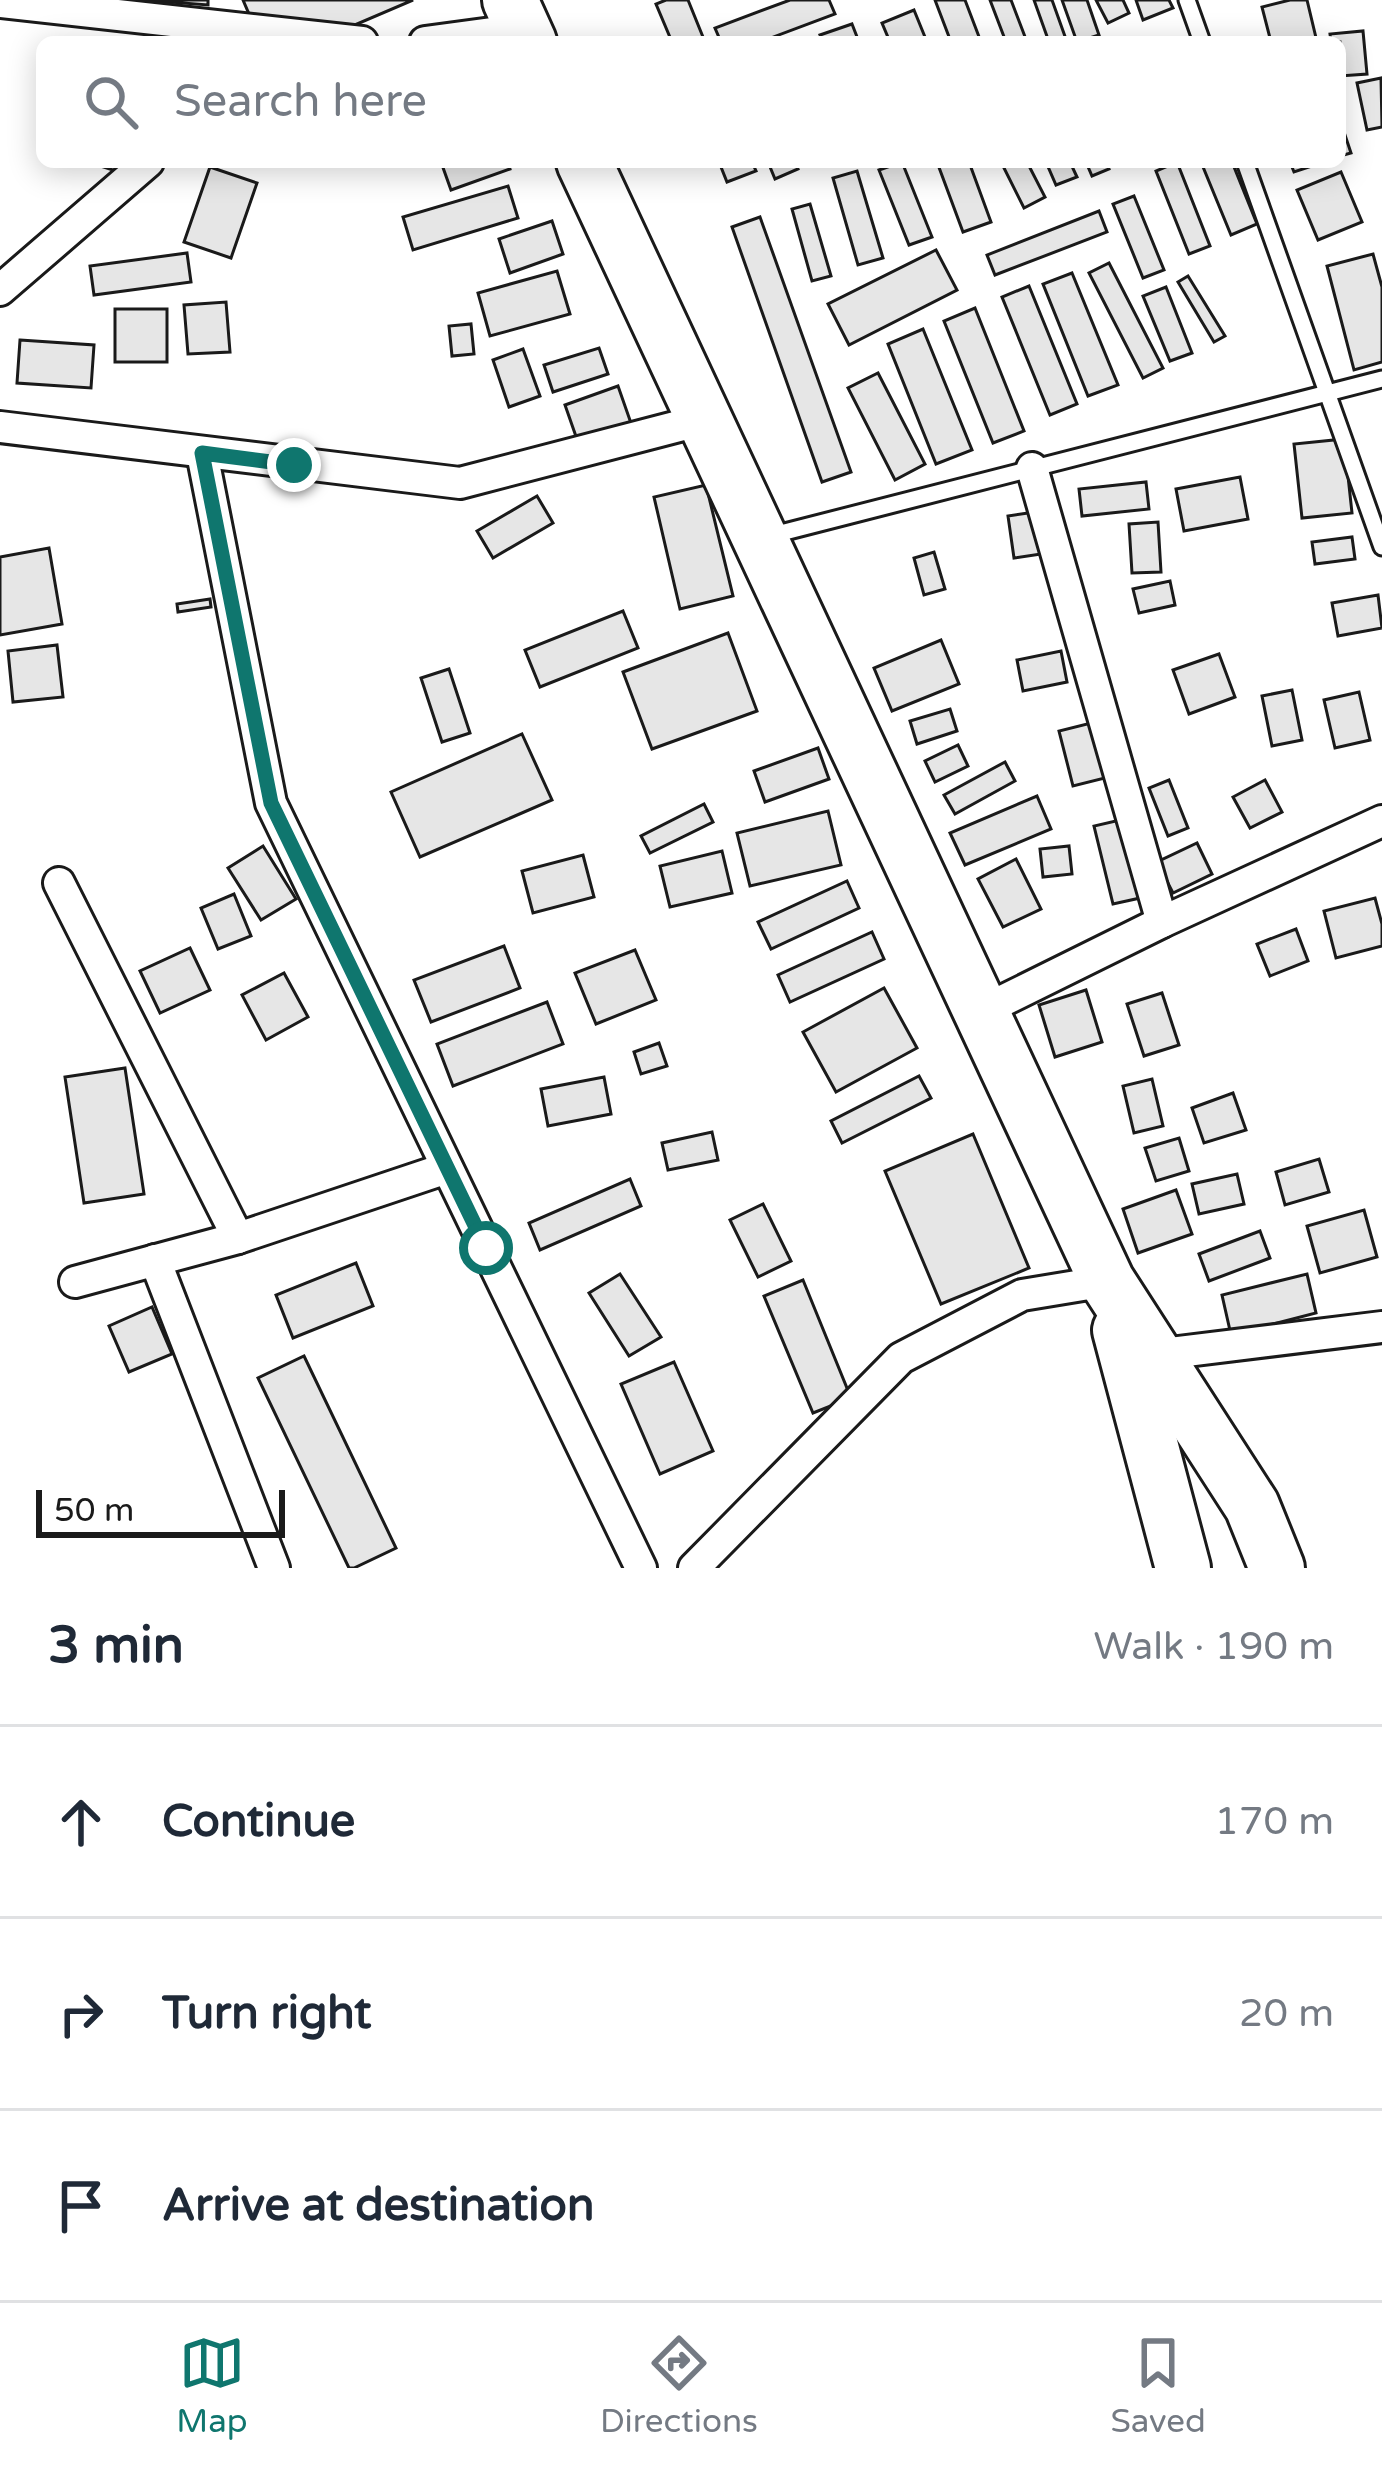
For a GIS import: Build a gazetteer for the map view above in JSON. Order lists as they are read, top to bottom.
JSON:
{
  "scale_bar": "50 m",
  "page": {
    "search": "Search here",
    "scale": "50 m",
    "heading": ["3 min", "Walk · 190 m"],
    "list": [
      ["Continue", "170 m"],
      ["Turn right", "20 m"],
      "Arrive at destination"
    ],
    "nav": ["Map", "Directions", "Saved"]
  }
}
